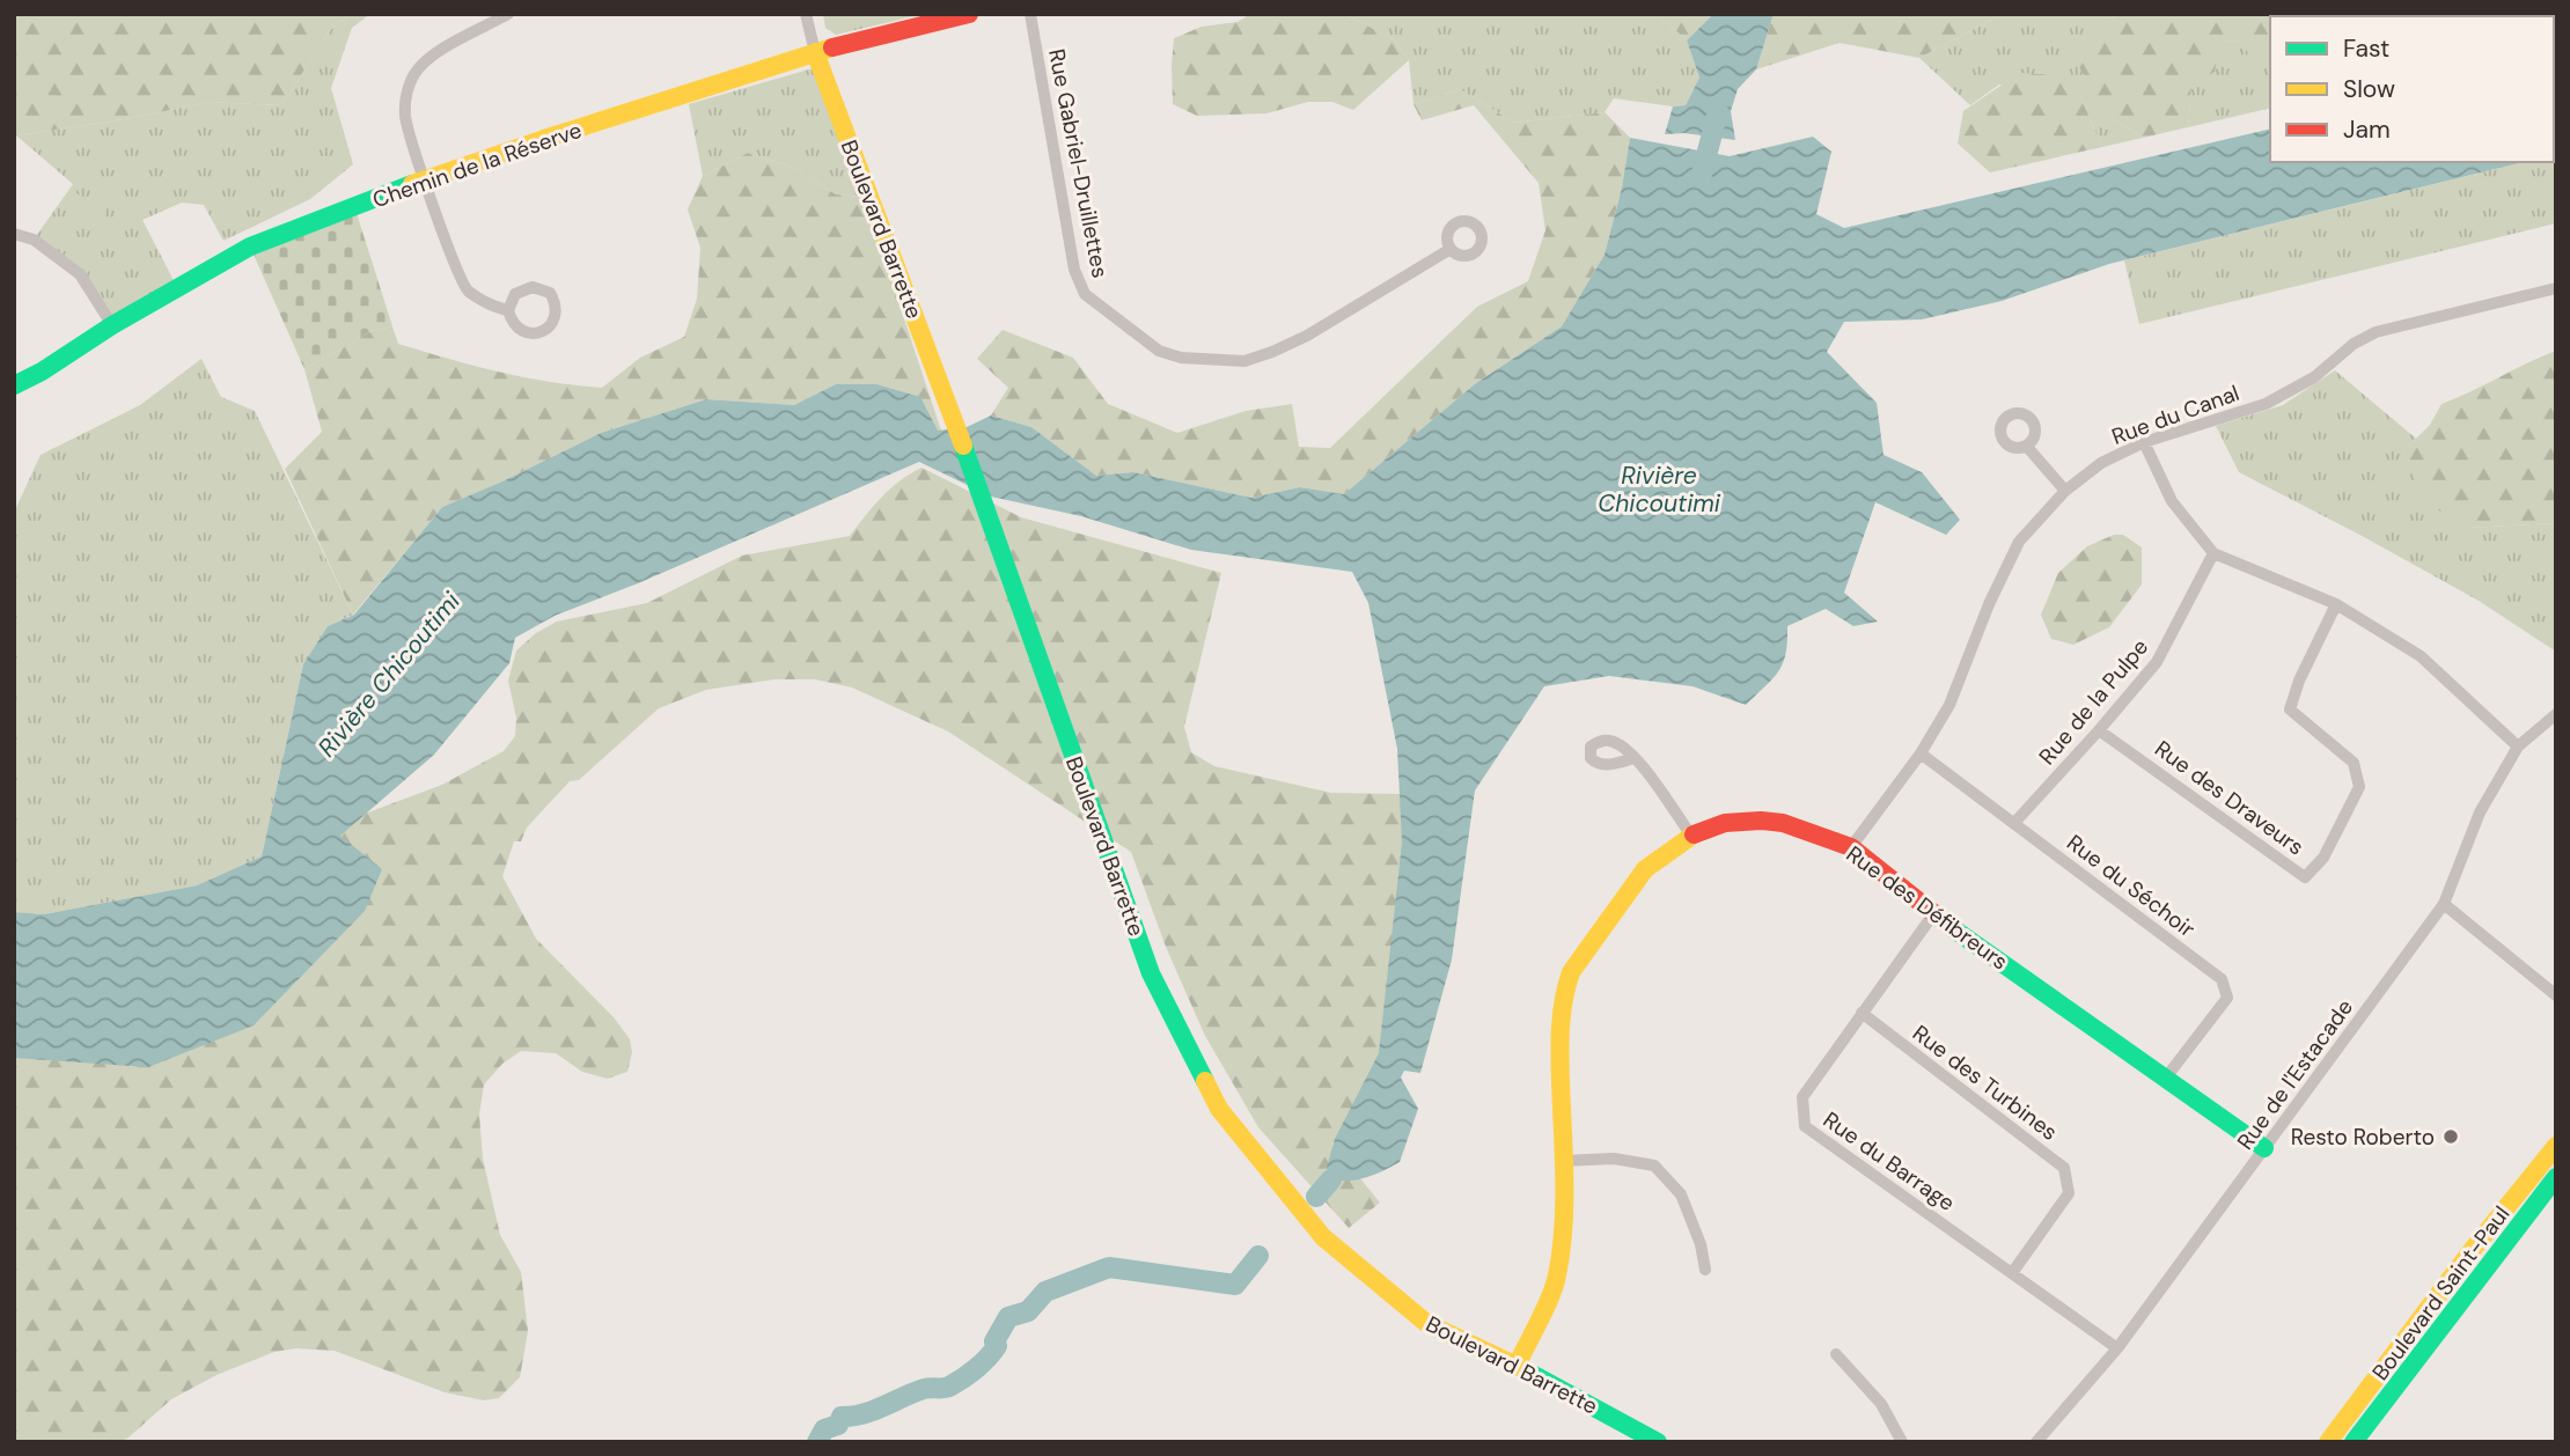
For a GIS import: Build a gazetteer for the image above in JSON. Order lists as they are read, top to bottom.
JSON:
{
  "streets": {
    "street": [
      "Rue Gabriel-Druillettes",
      "Chemin de la Réserve",
      "Boulevard Barrette",
      "Rue du Canal",
      "Rue de la Pulpe",
      "Rue des Draveurs",
      "Rue du Séchoir",
      "Rue des Défibreurs",
      "Rue de l'Estacade",
      "Rue des Turbines",
      "Rue du Barrage",
      "Boulevard Saint-Paul"
    ]
  },
  "crossings": [
    ["Chemin de la Réserve", "Boulevard Barrette"],
    ["Boulevard Barrette", "Rue des Défibreurs"],
    ["Rue du Canal", "Rue du Séchoir"],
    ["Rue du Canal", "Rue des Défibreurs"],
    ["Rue de la Pulpe", "Rue des Draveurs"],
    ["Rue de la Pulpe", "Rue du Séchoir"],
    ["Rue du Séchoir", "Rue des Défibreurs"],
    ["Rue des Défibreurs", "Rue de l'Estacade"],
    ["Rue des Défibreurs", "Rue du Barrage"],
    ["Rue de l'Estacade", "Rue du Barrage"],
    ["Rue des Turbines", "Rue du Barrage"]
  ],
  "water": ["Rivière Chicoutimi"],
  "places": ["Resto Roberto"],
  "legend": ["Fast", "Slow", "Jam"]
}
